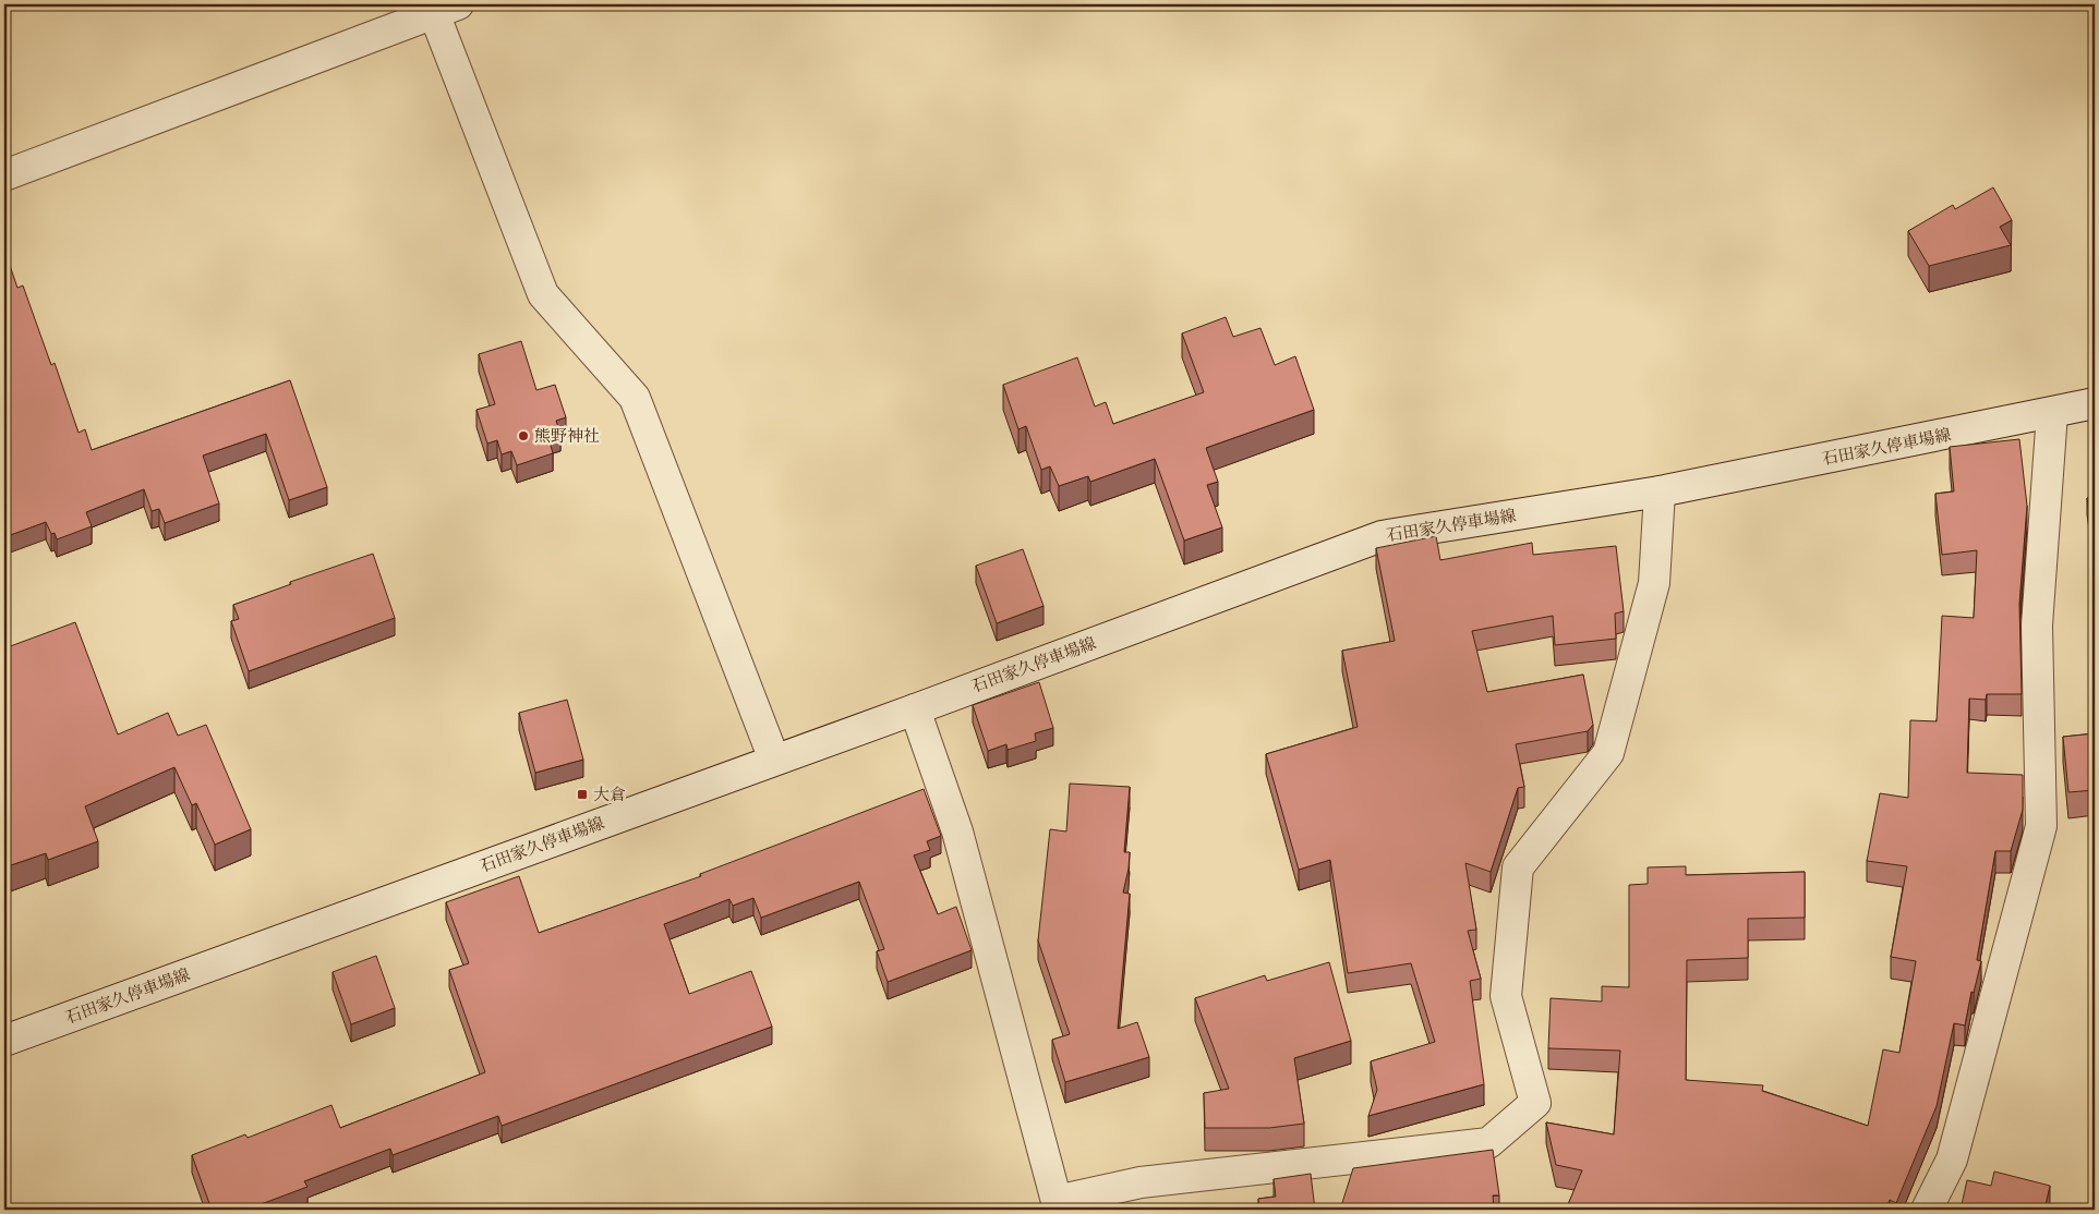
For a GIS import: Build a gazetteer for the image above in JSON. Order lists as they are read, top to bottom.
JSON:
{
  "streets": {
    "street": ["石田家久停車場線"]
  },
  "places": {
    "other": ["熊野神社"],
    "transit": ["大倉"]
  }
}
